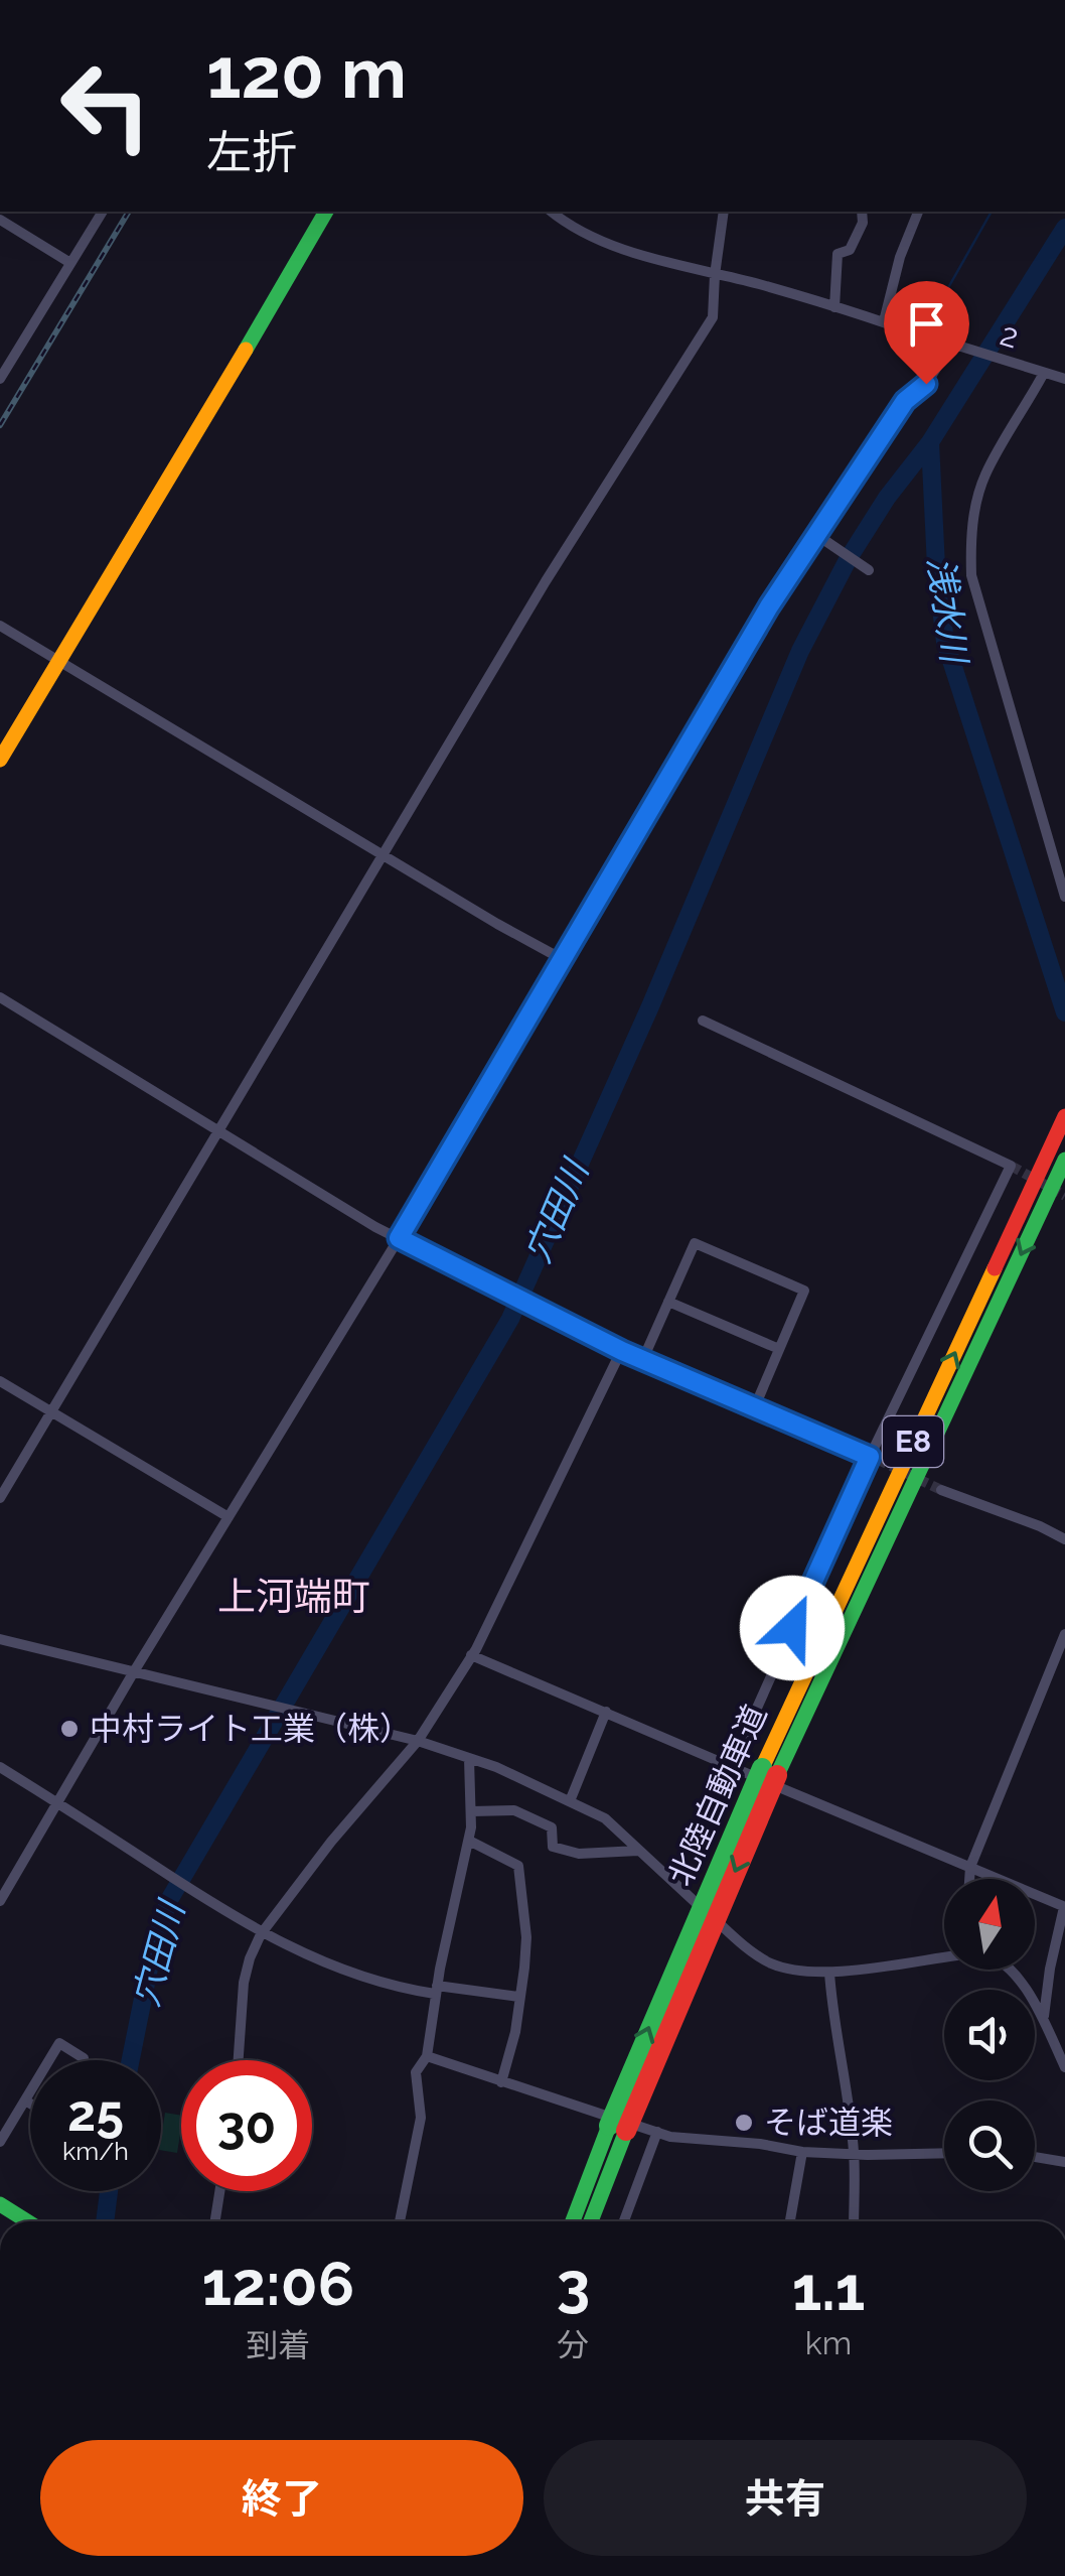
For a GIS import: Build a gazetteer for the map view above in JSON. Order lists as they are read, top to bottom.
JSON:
{
  "streets": {
    "main road": ["E8", "北陸自動車道"],
    "street": ["2"]
  },
  "districts": ["上河端町"],
  "water": ["浅水川", "穴田川"],
  "places": ["中村ライト工業（株）", "そば道楽"],
  "north": "top",
  "page": {
    "turn": ["120 m", "左折"],
    "speed": "25 km/h",
    "limit": "30",
    "eta": [
      "12:06",
      "到着",
      "3",
      "分",
      "1.1",
      "km"
    ],
    "buttons": ["終了", "共有"]
  }
}
